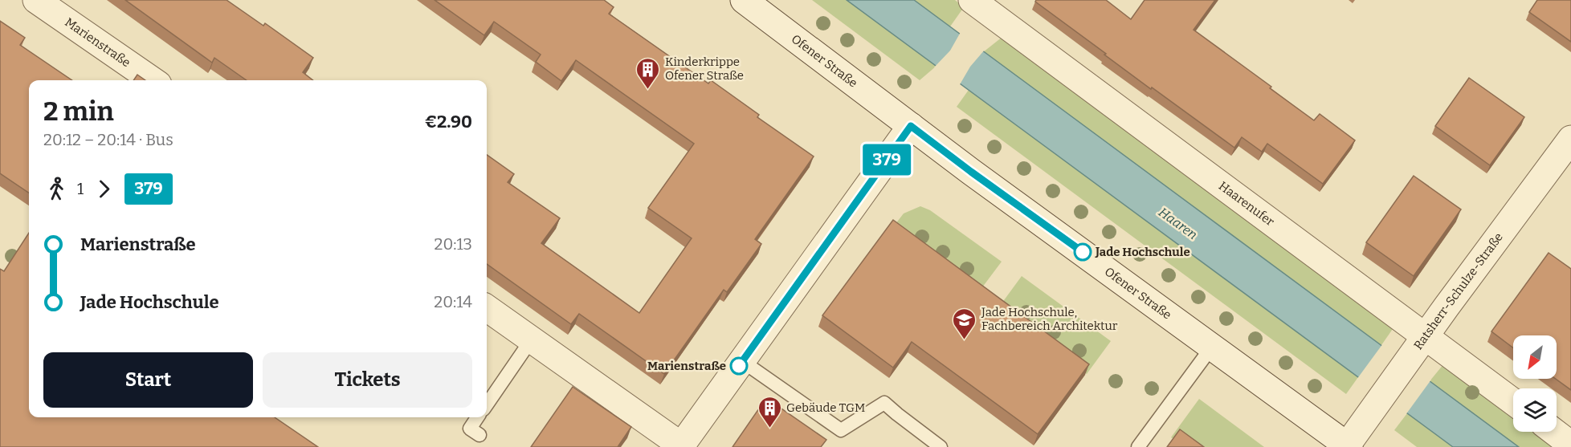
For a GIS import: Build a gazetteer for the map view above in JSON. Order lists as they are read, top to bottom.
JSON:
{
  "streets": {
    "street": [
      "Marienstraße",
      "Ofener Straße",
      "Haarenufer",
      "Ratsherr-Schulze-Straße"
    ]
  },
  "crossings": [
    ["Ofener Straße", "Ratsherr-Schulze-Straße"],
    ["Haarenufer", "Ratsherr-Schulze-Straße"]
  ],
  "water": ["Haaren"],
  "places": {
    "building": ["Kinderkrippe Ofener Straße", "Gebäude TGM"],
    "other": ["Jade Hochschule", "Marienstraße"],
    "school or university": ["Jade Hochschule, Fachbereich Architektur"]
  },
  "lines": ["bus line 379"],
  "north": "bottom left",
  "page": {
    "on_map": "379",
    "heading": ["2 min", "20:12 – 20:14 · Bus", "€2.90"],
    "legs": ["1", "379"],
    "list": [
      {
        "name": "Marienstraße",
        "value": "20:13"
      },
      {
        "name": "Jade Hochschule",
        "value": "20:14"
      }
    ],
    "buttons": ["Start", "Tickets"]
  }
}
